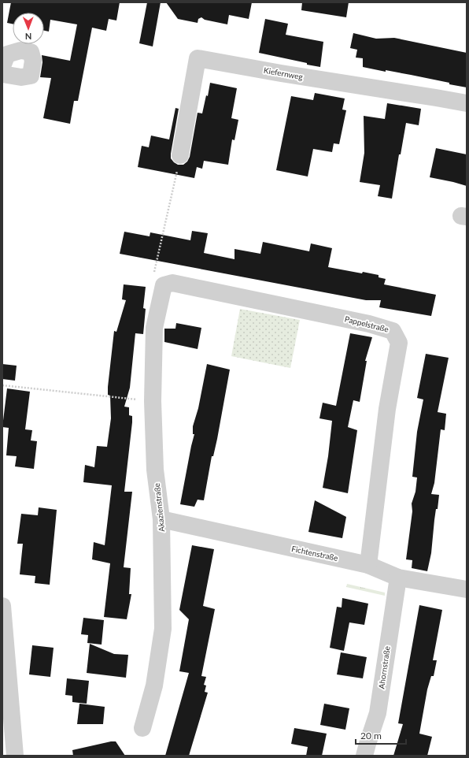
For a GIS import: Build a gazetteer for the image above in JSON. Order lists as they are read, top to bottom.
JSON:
{
  "streets": {
    "street": [
      "Kiefernweg",
      "Pappelstraße",
      "Akazienstraße",
      "Fichtenstraße",
      "Ahornstraße"
    ]
  },
  "crossings": [
    ["Pappelstraße", "Akazienstraße"],
    ["Pappelstraße", "Fichtenstraße"],
    ["Akazienstraße", "Fichtenstraße"],
    ["Fichtenstraße", "Ahornstraße"]
  ],
  "scale_bar": "20 m",
  "north": "bottom"
}
